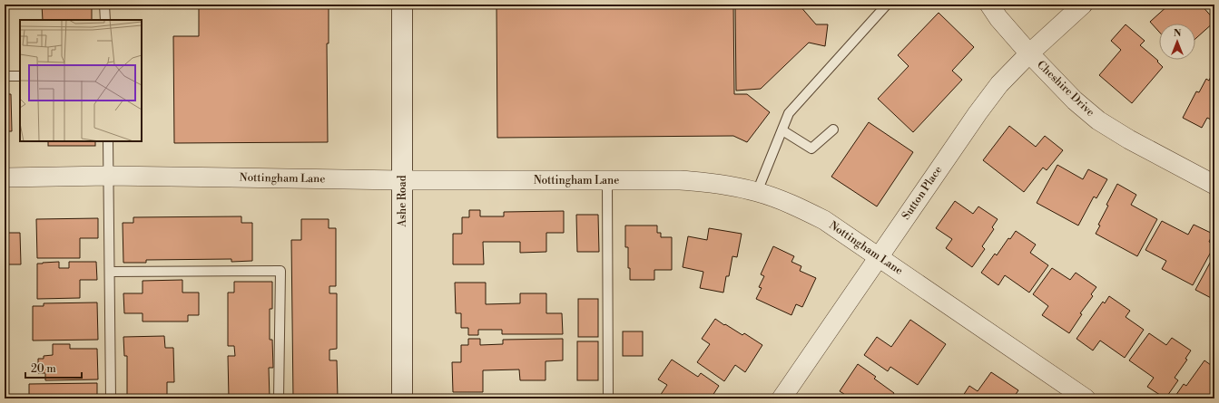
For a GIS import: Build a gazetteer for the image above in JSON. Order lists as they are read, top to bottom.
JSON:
{
  "streets": {
    "street": [
      "Cheshire Drive",
      "Nottingham Lane",
      "Sutton Place",
      "Ashe Road"
    ]
  },
  "crossings": [
    ["Cheshire Drive", "Sutton Place"],
    ["Nottingham Lane", "Sutton Place"],
    ["Nottingham Lane", "Ashe Road"]
  ],
  "scale_bar": "20 m",
  "north": "top"
}
